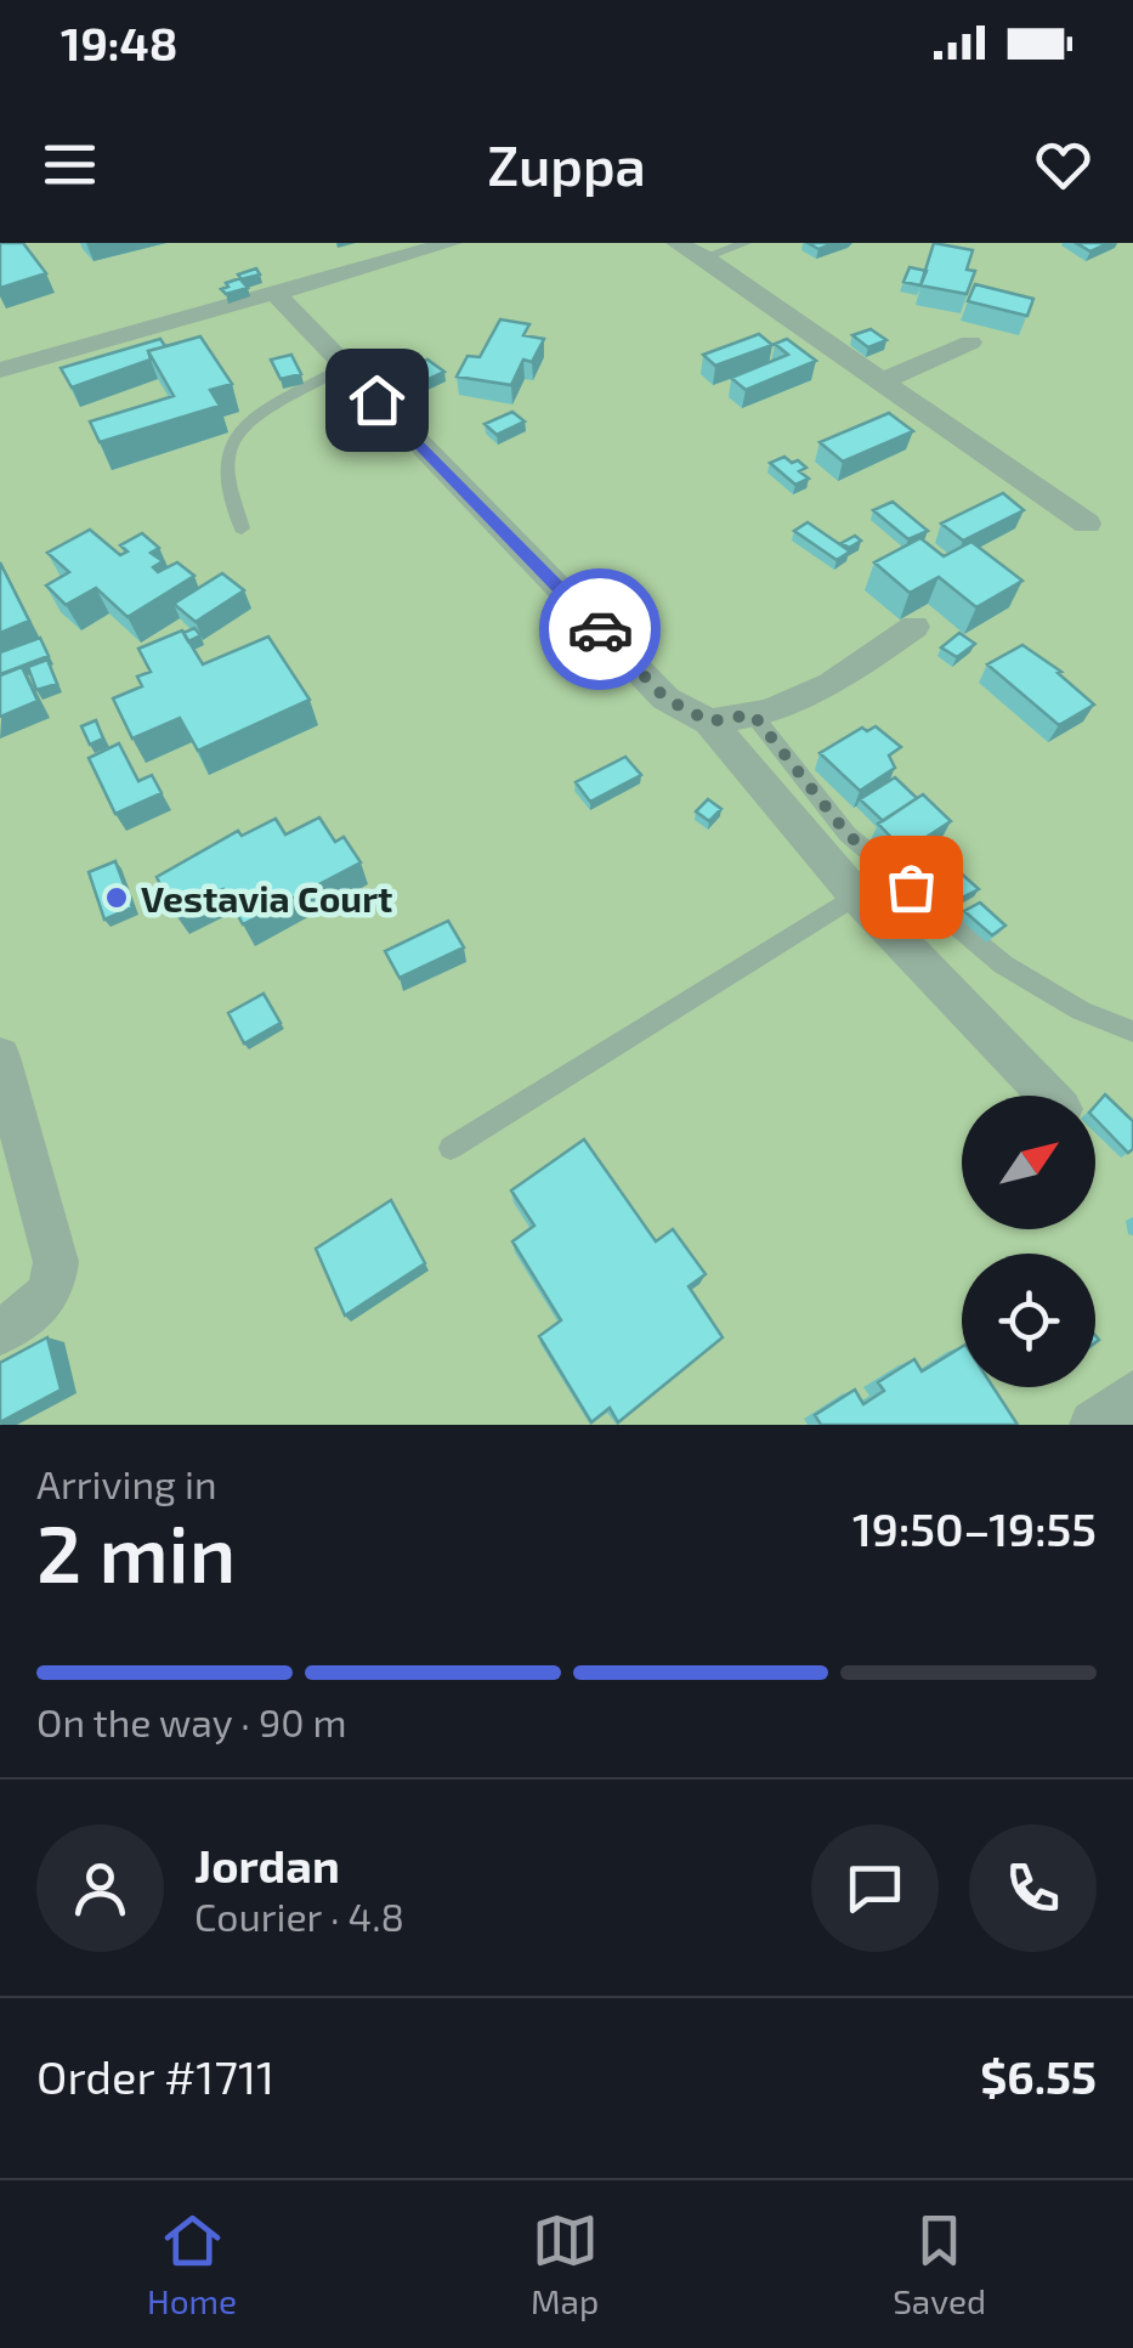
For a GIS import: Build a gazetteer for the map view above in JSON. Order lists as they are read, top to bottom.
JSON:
{
  "places": ["Vestavia Court"],
  "north": "top right",
  "page": {
    "status": "19:48",
    "header": "Zuppa",
    "heading": ["2 min", "Arriving in", "19:50–19:55"],
    "panel": [
      "Jordan",
      "Courier · 4.8",
      "Order #1711",
      "$6.55"
    ],
    "bar": "On the way · 90 m",
    "tabs": ["Home", "Map", "Saved"]
  }
}
